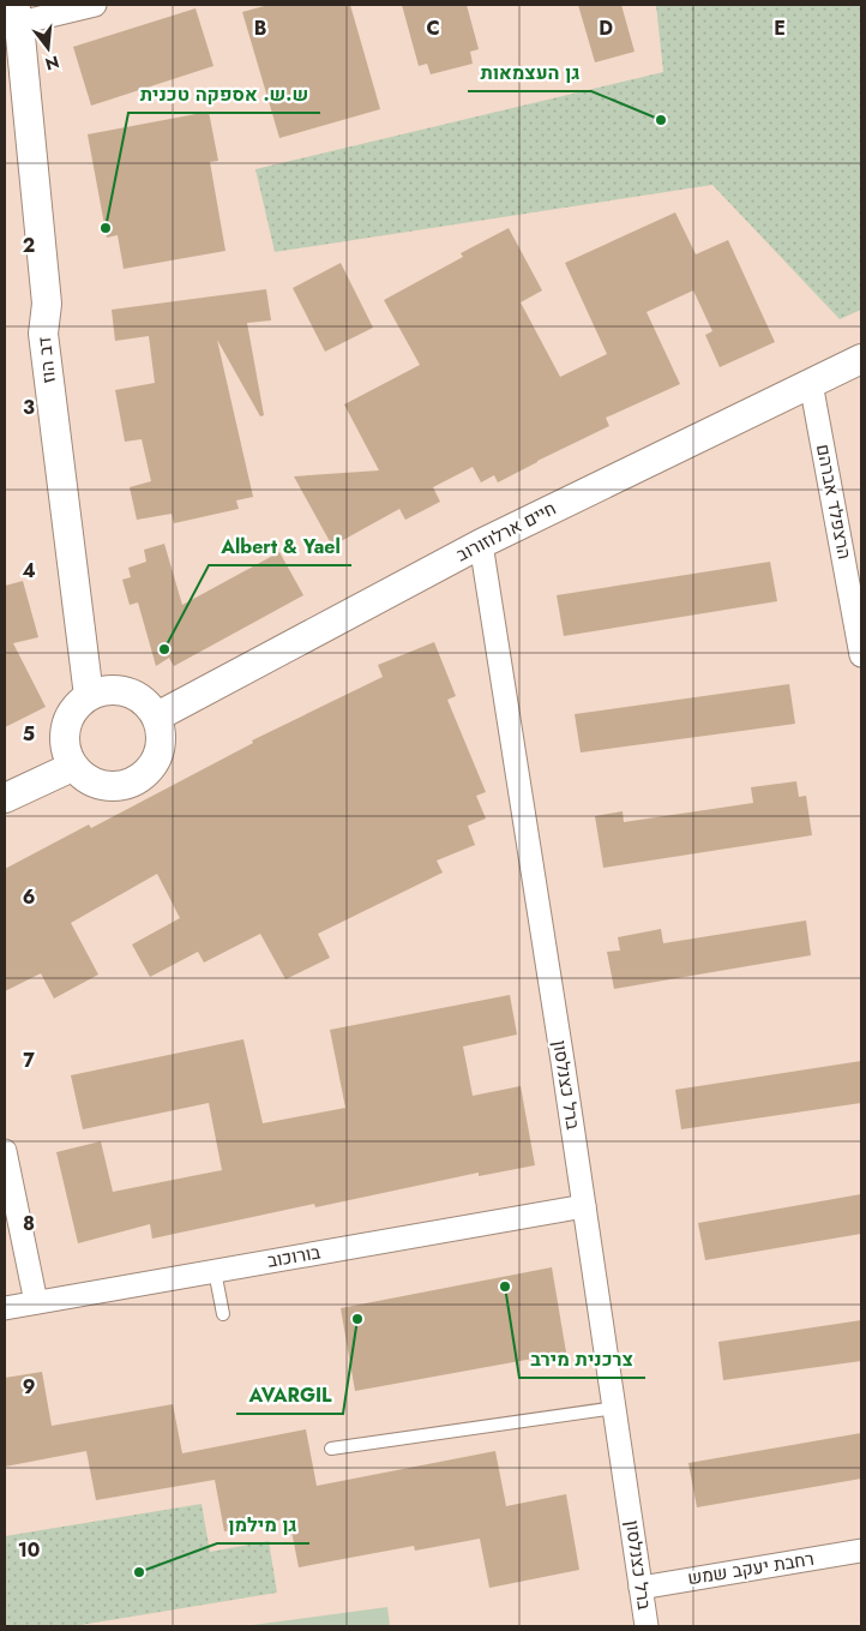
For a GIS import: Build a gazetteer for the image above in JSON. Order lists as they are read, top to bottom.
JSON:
{
  "streets": {
    "street": [
      "דב הוז",
      "הרצפלד אברהם",
      "חיים ארלוזורוב",
      "ברל כצנלסון",
      "בורוכוב",
      "רחבת יעקב שמש"
    ]
  },
  "crossings": [
    ["דב הוז", "חיים ארלוזורוב"],
    ["הרצפלד אברהם", "חיים ארלוזורוב"],
    ["חיים ארלוזורוב", "ברל כצנלסון"],
    ["ברל כצנלסון", "בורוכוב"],
    ["ברל כצנלסון", "רחבת יעקב שמש"]
  ],
  "places": [
    "גן העצמאות",
    "ש.ש. אספקה טכנית",
    "Albert & Yael",
    "צרכנית מירב",
    "AVARGIL",
    "גן מילמן"
  ],
  "north": "bottom",
  "grid": {
    "columns": [
      "B",
      "C",
      "D",
      "E"
    ],
    "rows": [
      "2",
      "3",
      "4",
      "5",
      "6",
      "7",
      "8",
      "9",
      "10"
    ]
  }
}
